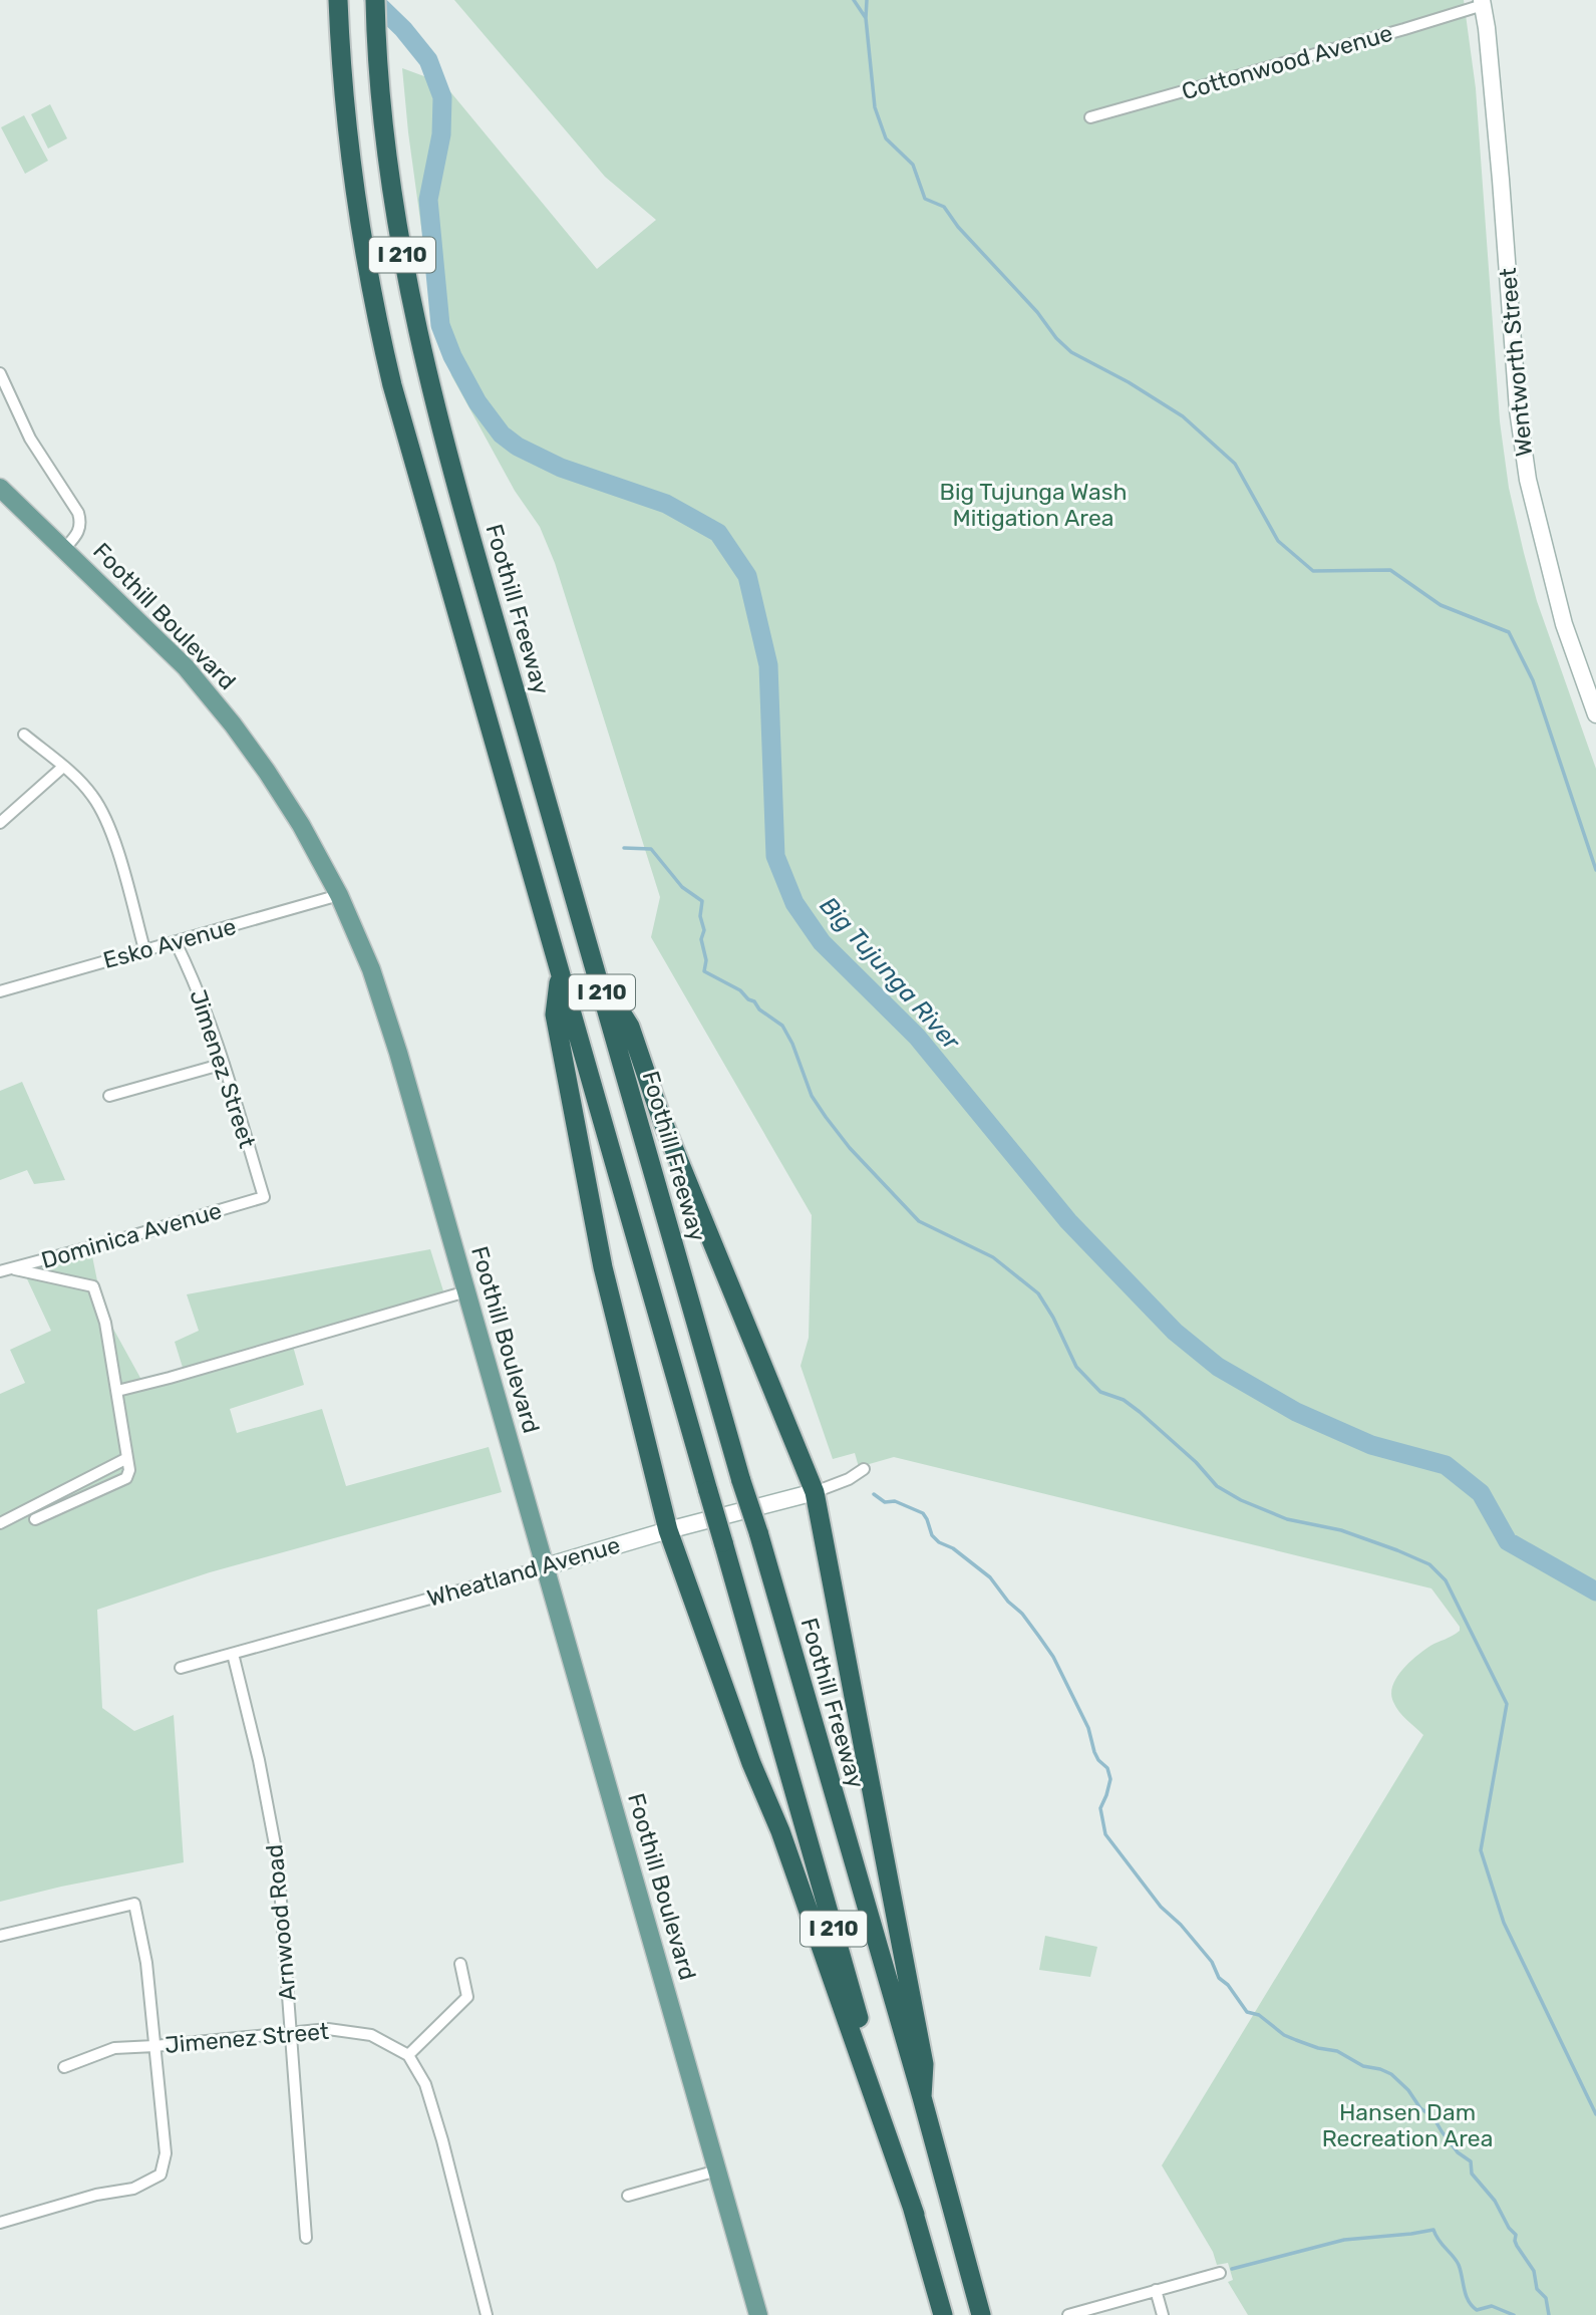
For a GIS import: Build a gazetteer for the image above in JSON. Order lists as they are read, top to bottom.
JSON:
{
  "streets": {
    "highway": ["I 210", "Foothill Freeway"],
    "main road": ["Wentworth Street", "Foothill Boulevard", "Wheatland Avenue"],
    "street": [
      "Cottonwood Avenue",
      "Esko Avenue",
      "Jimenez Street",
      "Dominica Avenue",
      "Arnwood Road"
    ]
  },
  "crossings": [
    ["Cottonwood Avenue", "Wentworth Street"],
    ["Foothill Boulevard", "Esko Avenue"],
    ["Foothill Boulevard", "Wheatland Avenue"],
    ["Esko Avenue", "Jimenez Street"],
    ["Jimenez Street", "Dominica Avenue"],
    ["Jimenez Street", "Arnwood Road"],
    ["Wheatland Avenue", "Arnwood Road"]
  ],
  "water": ["Big Tujunga River"],
  "parks": ["Big Tujunga Wash Mitigation Area", "Hansen Dam Recreation Area"]
}
